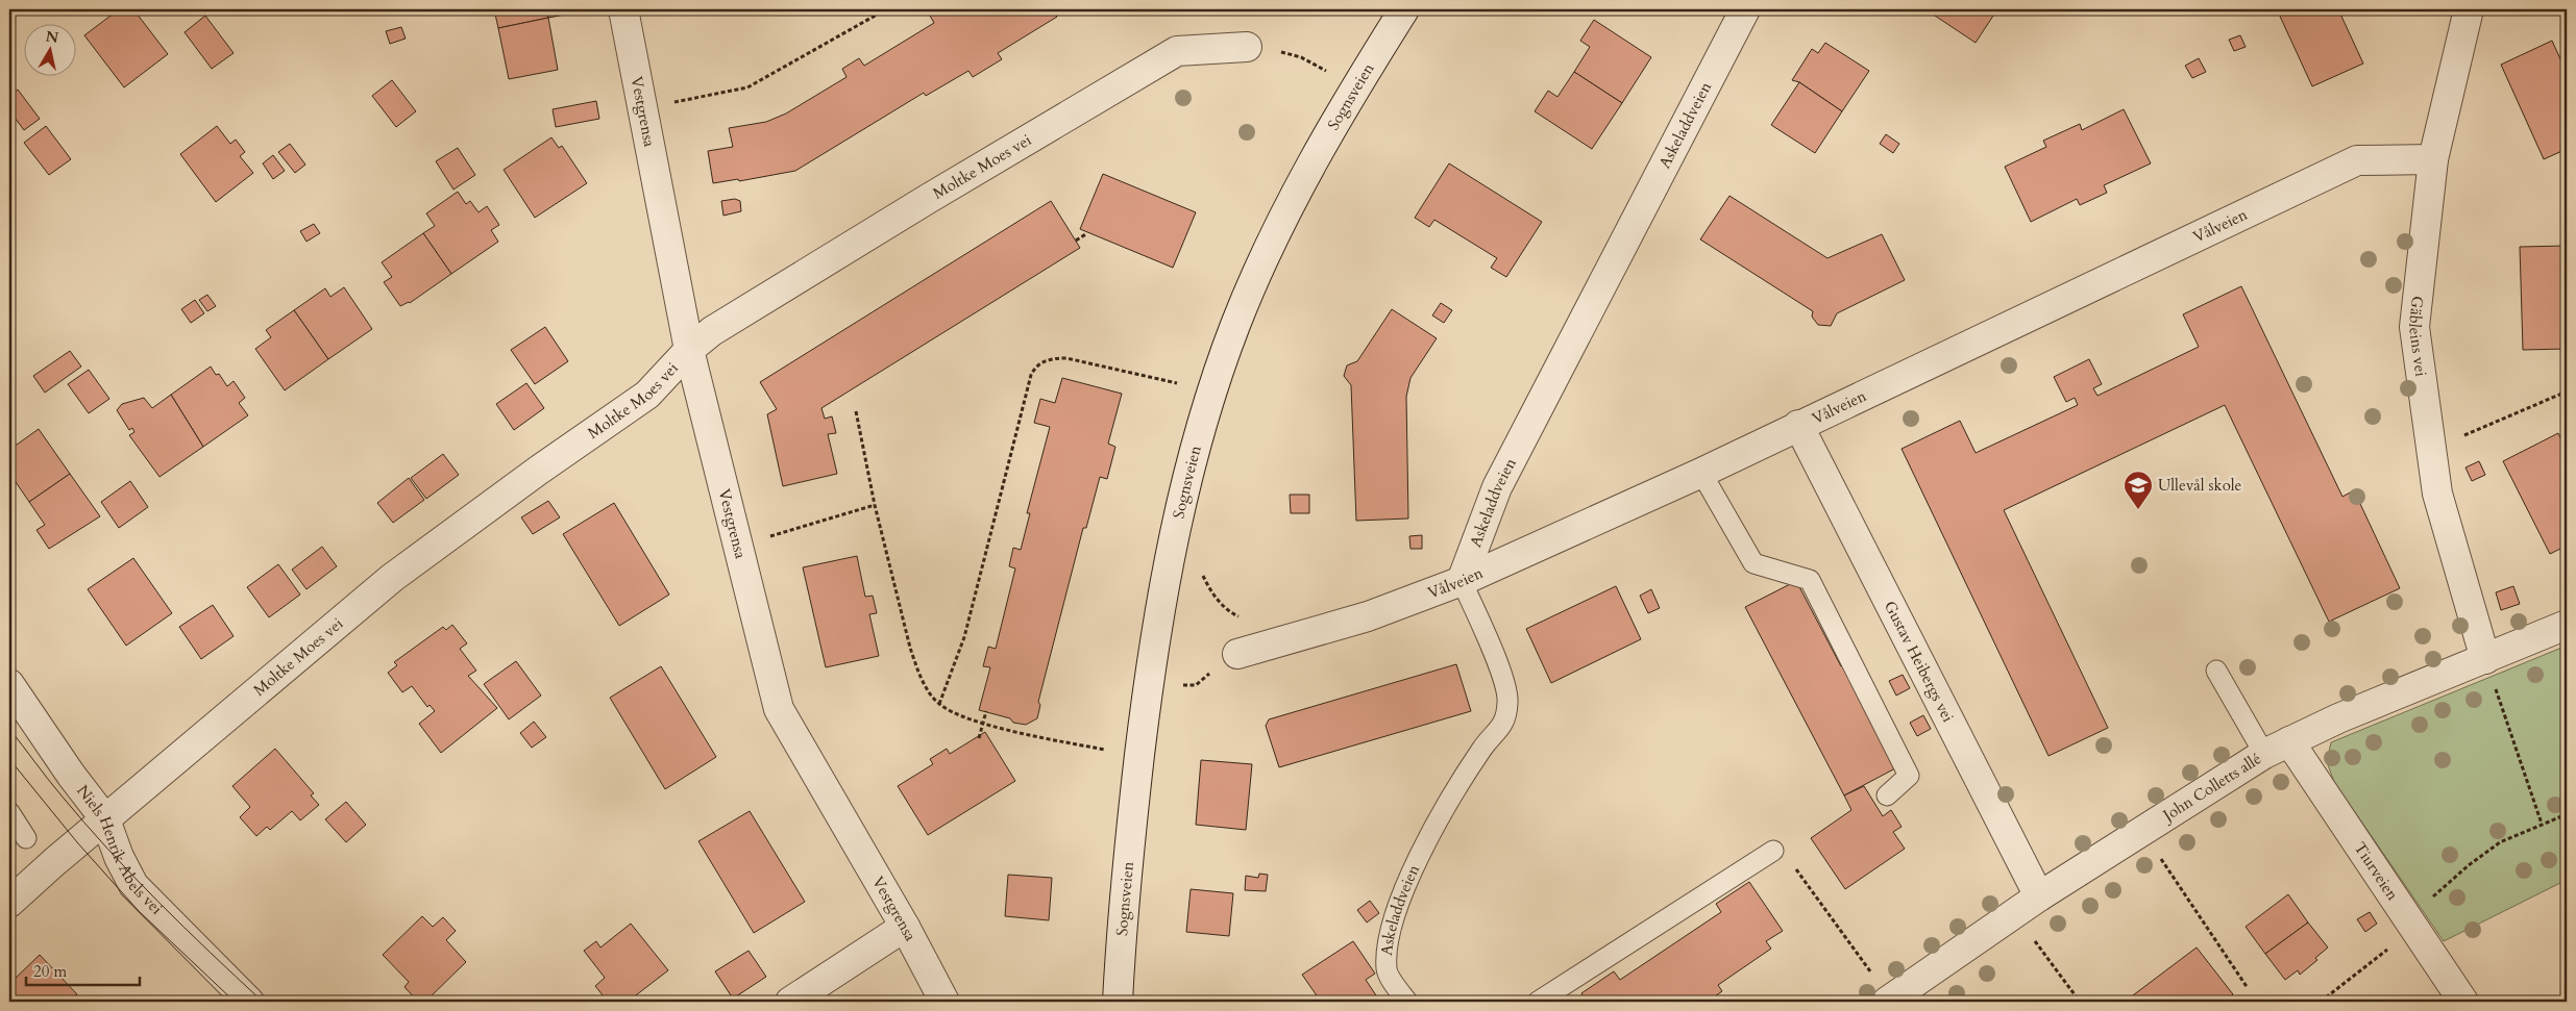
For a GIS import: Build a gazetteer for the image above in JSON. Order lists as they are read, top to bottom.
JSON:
{
  "streets": {
    "street": [
      "Sognsveien",
      "Vestgrensa",
      "Askeladdveien",
      "Moltke Moes vei",
      "Vålveien",
      "Gäbleins vei",
      "Gustav Heibergs vei",
      "John Colletts allé",
      "Niels Henrik Abels vei",
      "Tiurveien"
    ]
  },
  "crossings": [
    ["Vestgrensa", "Moltke Moes vei"],
    ["Askeladdveien", "Vålveien"],
    ["Moltke Moes vei", "Niels Henrik Abels vei"],
    ["Vålveien", "Gäbleins vei"],
    ["Vålveien", "Gustav Heibergs vei"],
    ["Gäbleins vei", "John Colletts allé"],
    ["Gustav Heibergs vei", "John Colletts allé"],
    ["John Colletts allé", "Tiurveien"]
  ],
  "places": {
    "school or university": ["Ullevål skole"]
  },
  "scale_bar": "20 m",
  "north": "top"
}
